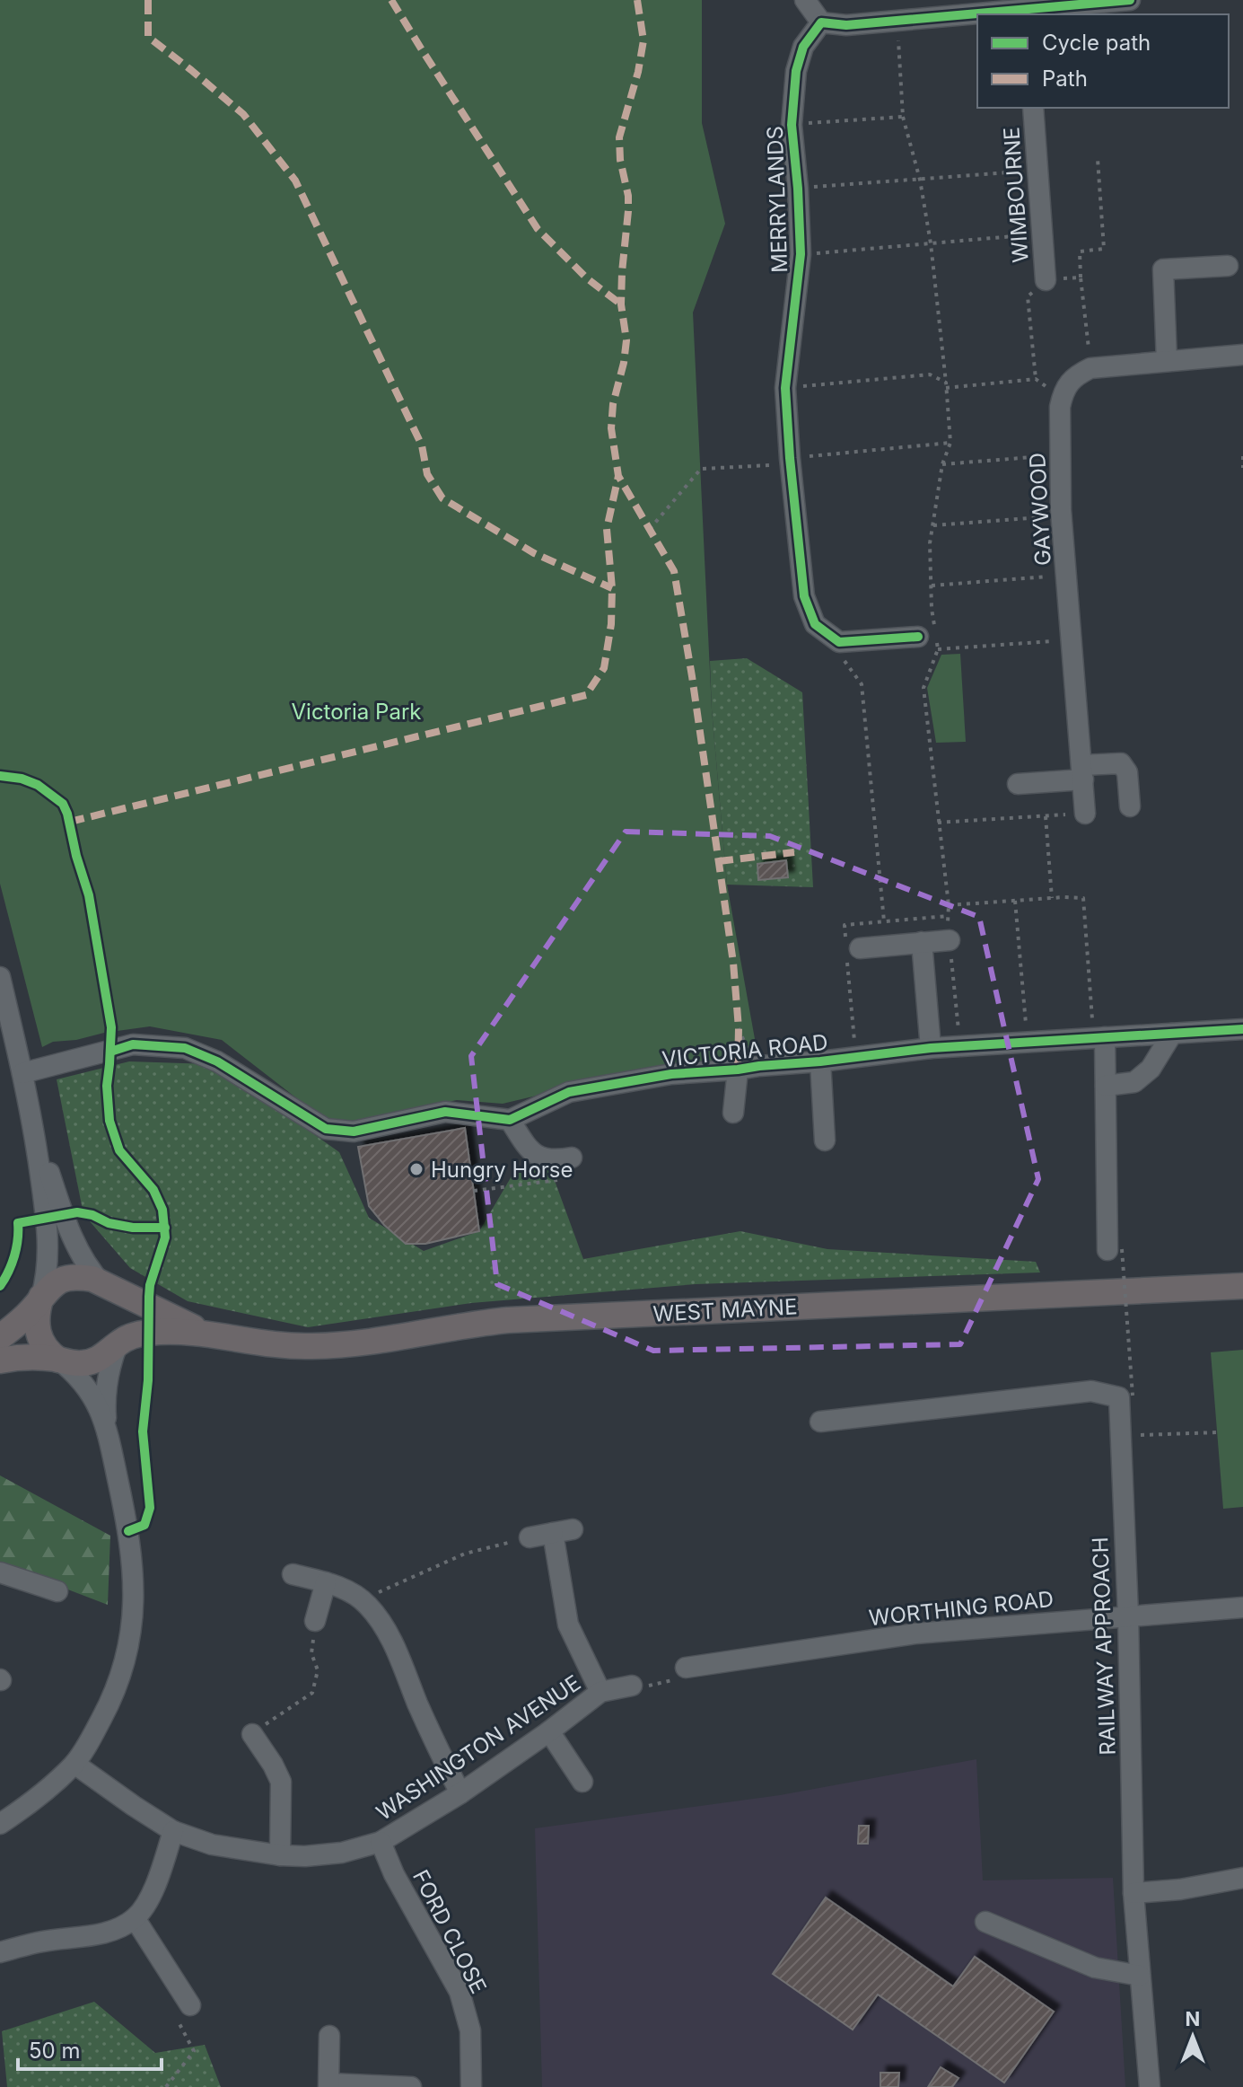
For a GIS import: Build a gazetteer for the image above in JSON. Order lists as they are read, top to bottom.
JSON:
{
  "streets": {
    "main road": ["WEST MAYNE"],
    "street": [
      "WIMBOURNE",
      "MERRYLANDS",
      "GAYWOOD",
      "VICTORIA ROAD",
      "WORTHING ROAD",
      "RAILWAY APPROACH",
      "WASHINGTON AVENUE",
      "FORD CLOSE"
    ]
  },
  "crossings": [
    ["WORTHING ROAD", "RAILWAY APPROACH"],
    ["WASHINGTON AVENUE", "FORD CLOSE"]
  ],
  "parks": ["Victoria Park"],
  "places": ["Hungry Horse"],
  "legend": ["Cycle path", "Path"],
  "scale_bar": "50 m",
  "north": "top"
}
